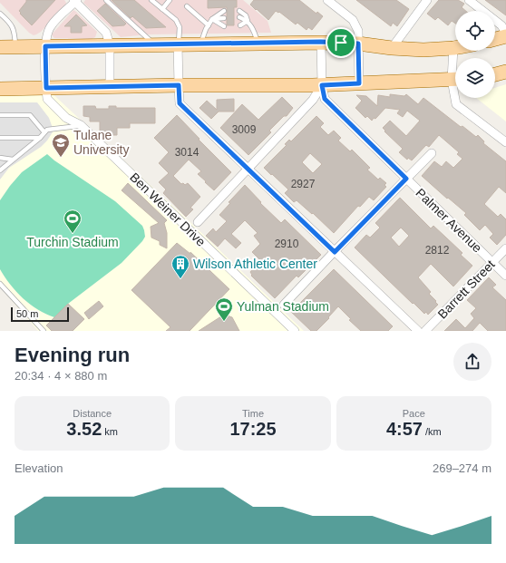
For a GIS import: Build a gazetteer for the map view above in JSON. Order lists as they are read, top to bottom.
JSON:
{
  "streets": {
    "street": ["Ben Weiner Drive", "Palmer Avenue", "Barrett Street"]
  },
  "crossings": [
    ["Palmer Avenue", "Barrett Street"]
  ],
  "places": {
    "school or university": ["Tulane University"],
    "sports": ["Turchin Stadium", "Yulman Stadium"],
    "building": ["Wilson Athletic Center"]
  },
  "house_numbers": [
    "3009",
    "3014",
    "2927",
    "2910",
    "2812"
  ],
  "scale_bar": "50 m",
  "page": {
    "scale": "50 m",
    "heading": ["Evening run", "20:34 · 4 × 880 m"],
    "stats": [
      ["Distance", "3.52 km"],
      ["Time", "17:25"],
      ["Pace", "4:57 /km"]
    ],
    "chart": ["Elevation", "269–274 m"]
  }
}
